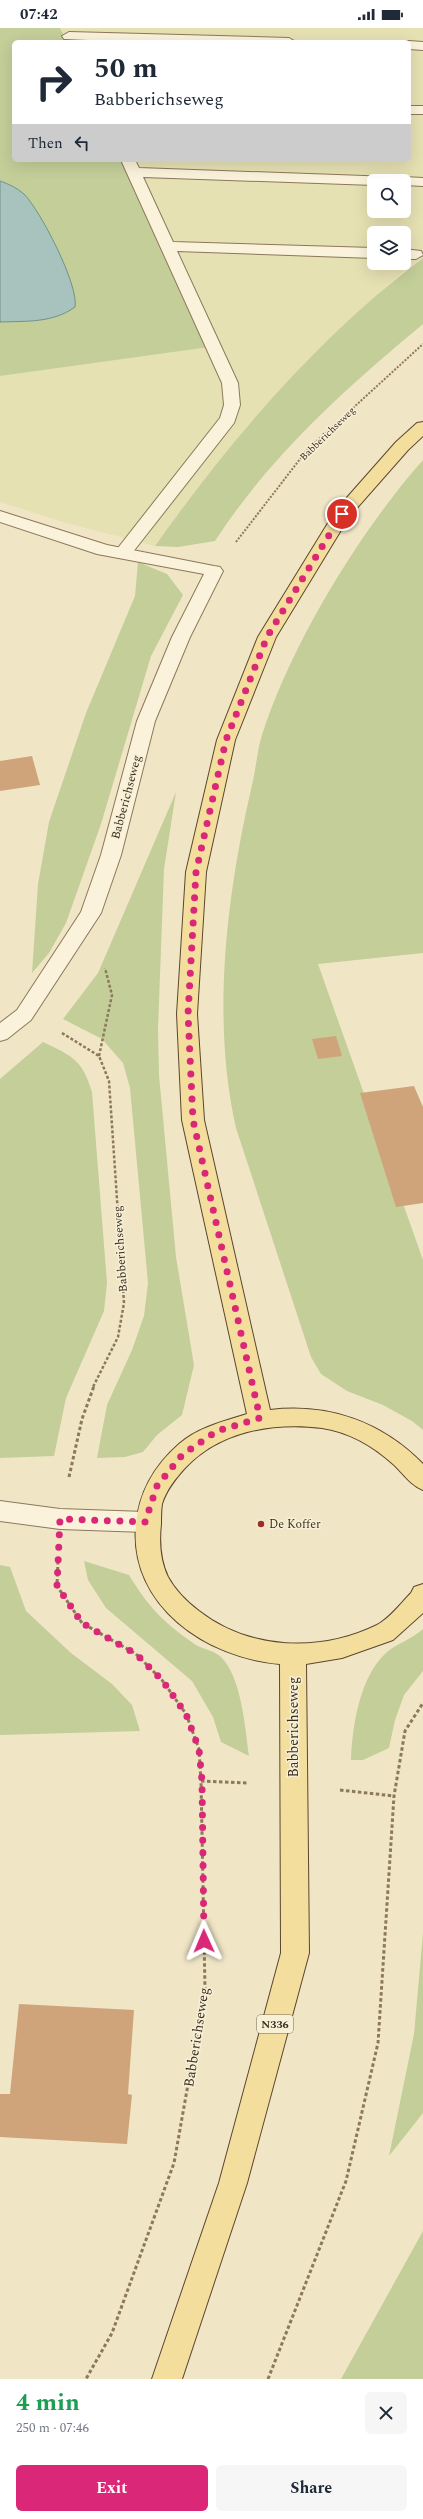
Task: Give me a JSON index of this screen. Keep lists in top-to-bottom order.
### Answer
{
  "streets": {
    "main road": ["Babberichseweg", "N336"]
  },
  "places": ["De Koffer"],
  "page": {
    "status": "07:42",
    "turn": ["50 m", "Babberichseweg"],
    "then": "Then",
    "heading": ["4 min", "250 m · 07:46"],
    "buttons": ["Exit", "Share"]
  }
}
